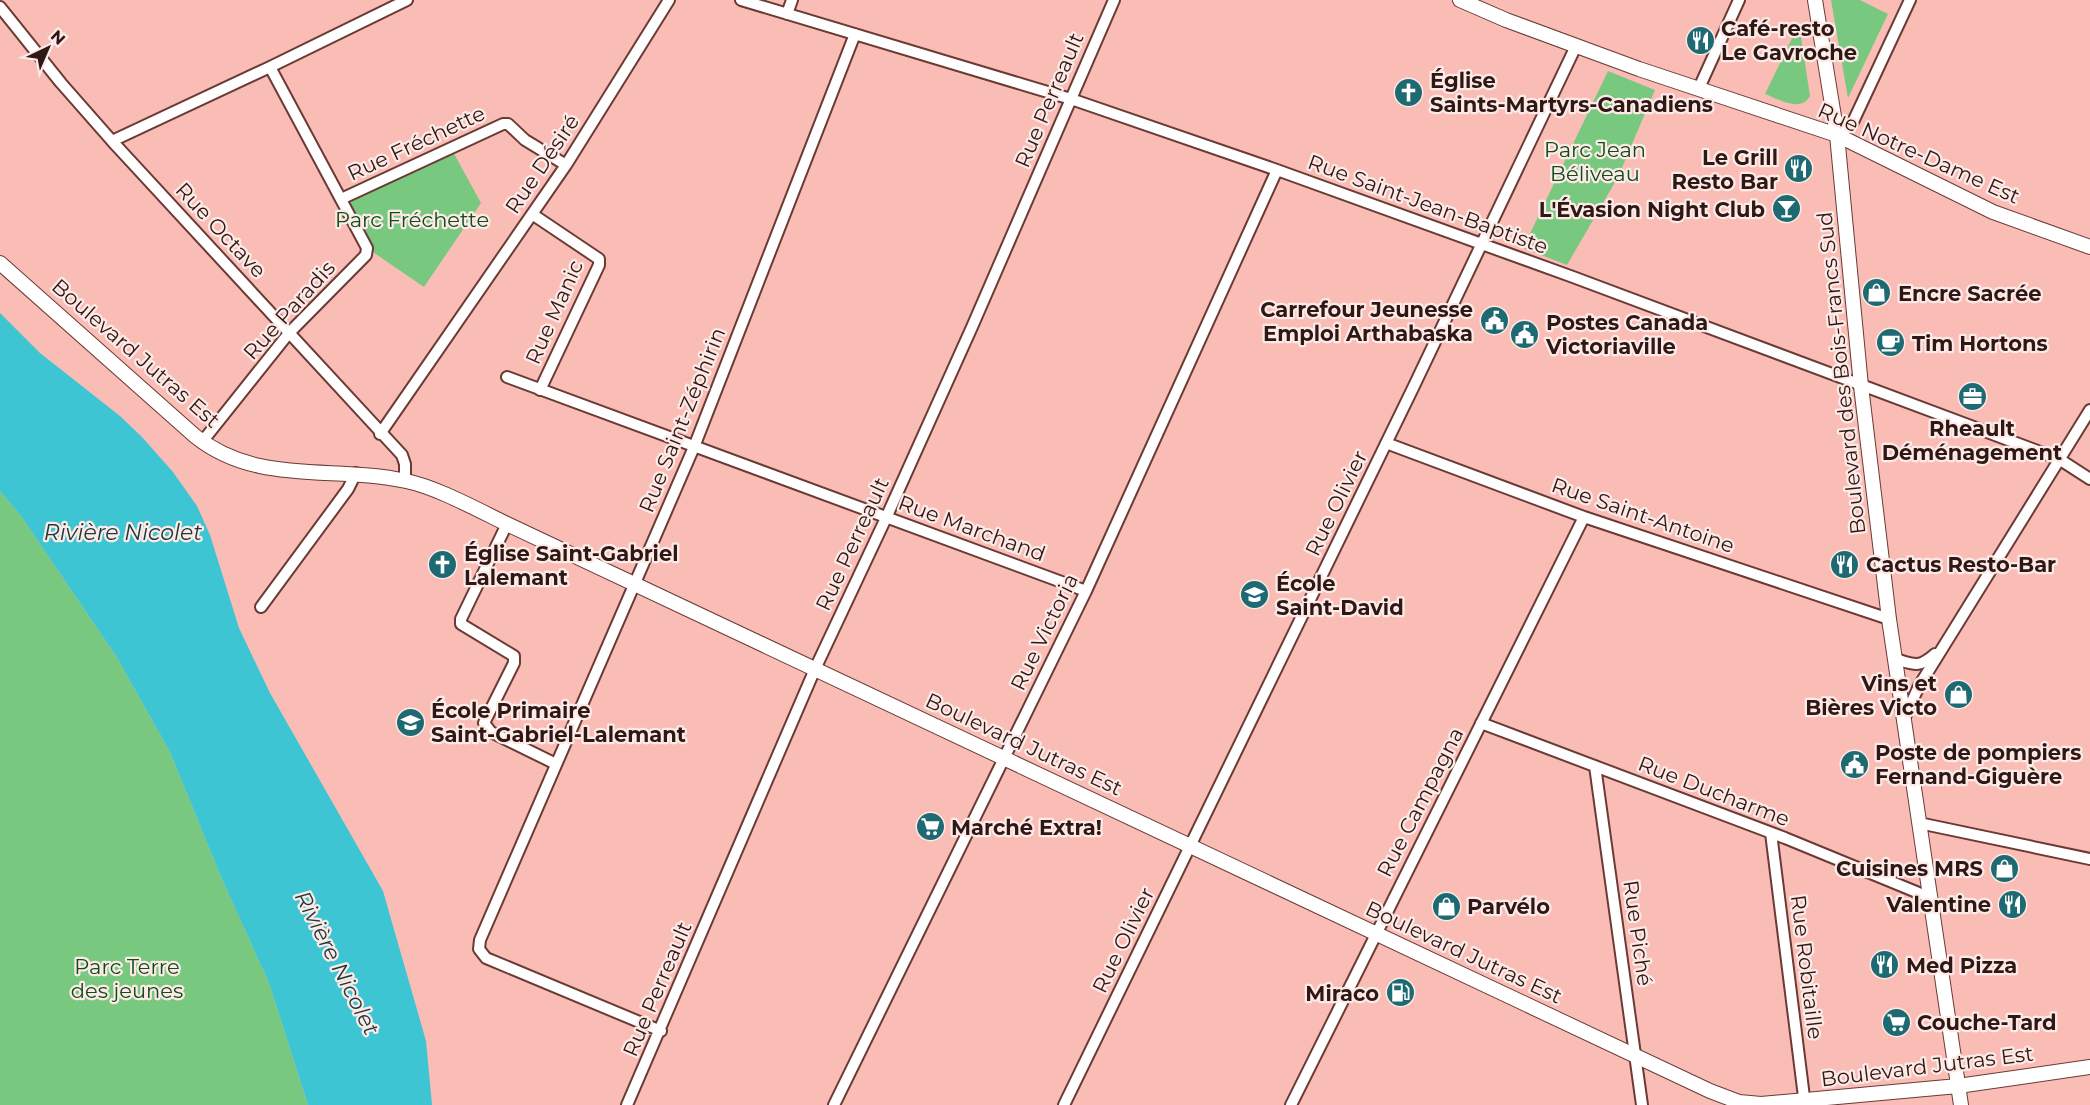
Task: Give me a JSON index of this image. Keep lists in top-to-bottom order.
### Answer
{
  "streets": {
    "main road": ["Rue Notre-Dame Est", "Boulevard Jutras Est", "Boulevard des Bois-Francs Sud"],
    "street": [
      "Rue Perreault",
      "Rue Fréchette",
      "Rue Désiré",
      "Rue Saint-Jean-Baptiste",
      "Rue Octave",
      "Rue Paradis",
      "Rue Manic",
      "Rue Saint-Zéphirin",
      "Rue Olivier",
      "Rue Saint-Antoine",
      "Rue Marchand",
      "Rue Victoria",
      "Rue Ducharme",
      "Rue Campagna",
      "Rue Piché",
      "Rue Robitaille"
    ]
  },
  "crossings": [
    ["Rue Perreault", "Rue Saint-Jean-Baptiste"],
    ["Rue Perreault", "Boulevard Jutras Est"],
    ["Rue Perreault", "Rue Saint-Zéphirin"],
    ["Rue Perreault", "Rue Marchand"],
    ["Rue Fréchette", "Rue Désiré"],
    ["Rue Fréchette", "Rue Paradis"],
    ["Rue Notre-Dame Est", "Boulevard des Bois-Francs Sud"],
    ["Rue Notre-Dame Est", "Rue Olivier"],
    ["Rue Désiré", "Rue Octave"],
    ["Rue Désiré", "Rue Manic"],
    ["Rue Saint-Jean-Baptiste", "Boulevard des Bois-Francs Sud"],
    ["Rue Saint-Jean-Baptiste", "Rue Saint-Zéphirin"],
    ["Rue Saint-Jean-Baptiste", "Rue Olivier"],
    ["Rue Saint-Jean-Baptiste", "Rue Victoria"],
    ["Rue Octave", "Rue Paradis"],
    ["Rue Octave", "Boulevard Jutras Est"],
    ["Rue Paradis", "Boulevard Jutras Est"],
    ["Rue Manic", "Rue Marchand"],
    ["Boulevard Jutras Est", "Boulevard des Bois-Francs Sud"],
    ["Boulevard Jutras Est", "Rue Saint-Zéphirin"],
    ["Boulevard Jutras Est", "Rue Olivier"],
    ["Boulevard Jutras Est", "Rue Victoria"],
    ["Boulevard Jutras Est", "Rue Campagna"],
    ["Boulevard Jutras Est", "Rue Piché"],
    ["Boulevard Jutras Est", "Rue Robitaille"],
    ["Boulevard des Bois-Francs Sud", "Rue Saint-Antoine"],
    ["Boulevard des Bois-Francs Sud", "Rue Ducharme"],
    ["Rue Saint-Zéphirin", "Rue Marchand"],
    ["Rue Olivier", "Rue Saint-Antoine"],
    ["Rue Saint-Antoine", "Rue Campagna"],
    ["Rue Marchand", "Rue Victoria"],
    ["Rue Ducharme", "Rue Campagna"],
    ["Rue Ducharme", "Rue Piché"],
    ["Rue Ducharme", "Rue Robitaille"]
  ],
  "water": ["Rivière Nicolet"],
  "parks": ["Parc Jean Béliveau", "Parc Fréchette", "Parc Terre des jeunes"],
  "places": {
    "restaurant": [
      "Café-resto Le Gavroche",
      "Le Grill Resto Bar",
      "Cactus Resto-Bar",
      "Valentine",
      "Med Pizza"
    ],
    "church": ["Église Saints-Martyrs-Canadiens", "Église Saint-Gabriel Lalemant"],
    "bar": ["L'Évasion Night Club"],
    "shop": [
      "Encre Sacrée",
      "Vins et Bières Victo",
      "Cuisines MRS",
      "Parvélo"
    ],
    "public building": ["Carrefour Jeunesse Emploi Arthabaska", "Postes Canada Victoriaville", "Poste de pompiers Fernand-Giguère"],
    "cafe": ["Tim Hortons"],
    "office": ["Rheault Déménagement"],
    "school or university": ["École Saint-David", "École Primaire Saint-Gabriel-Lalemant"],
    "supermarket": ["Marché Extra!", "Couche-Tard"],
    "fuel station": ["Miraco"]
  },
  "north": "top right"
}
